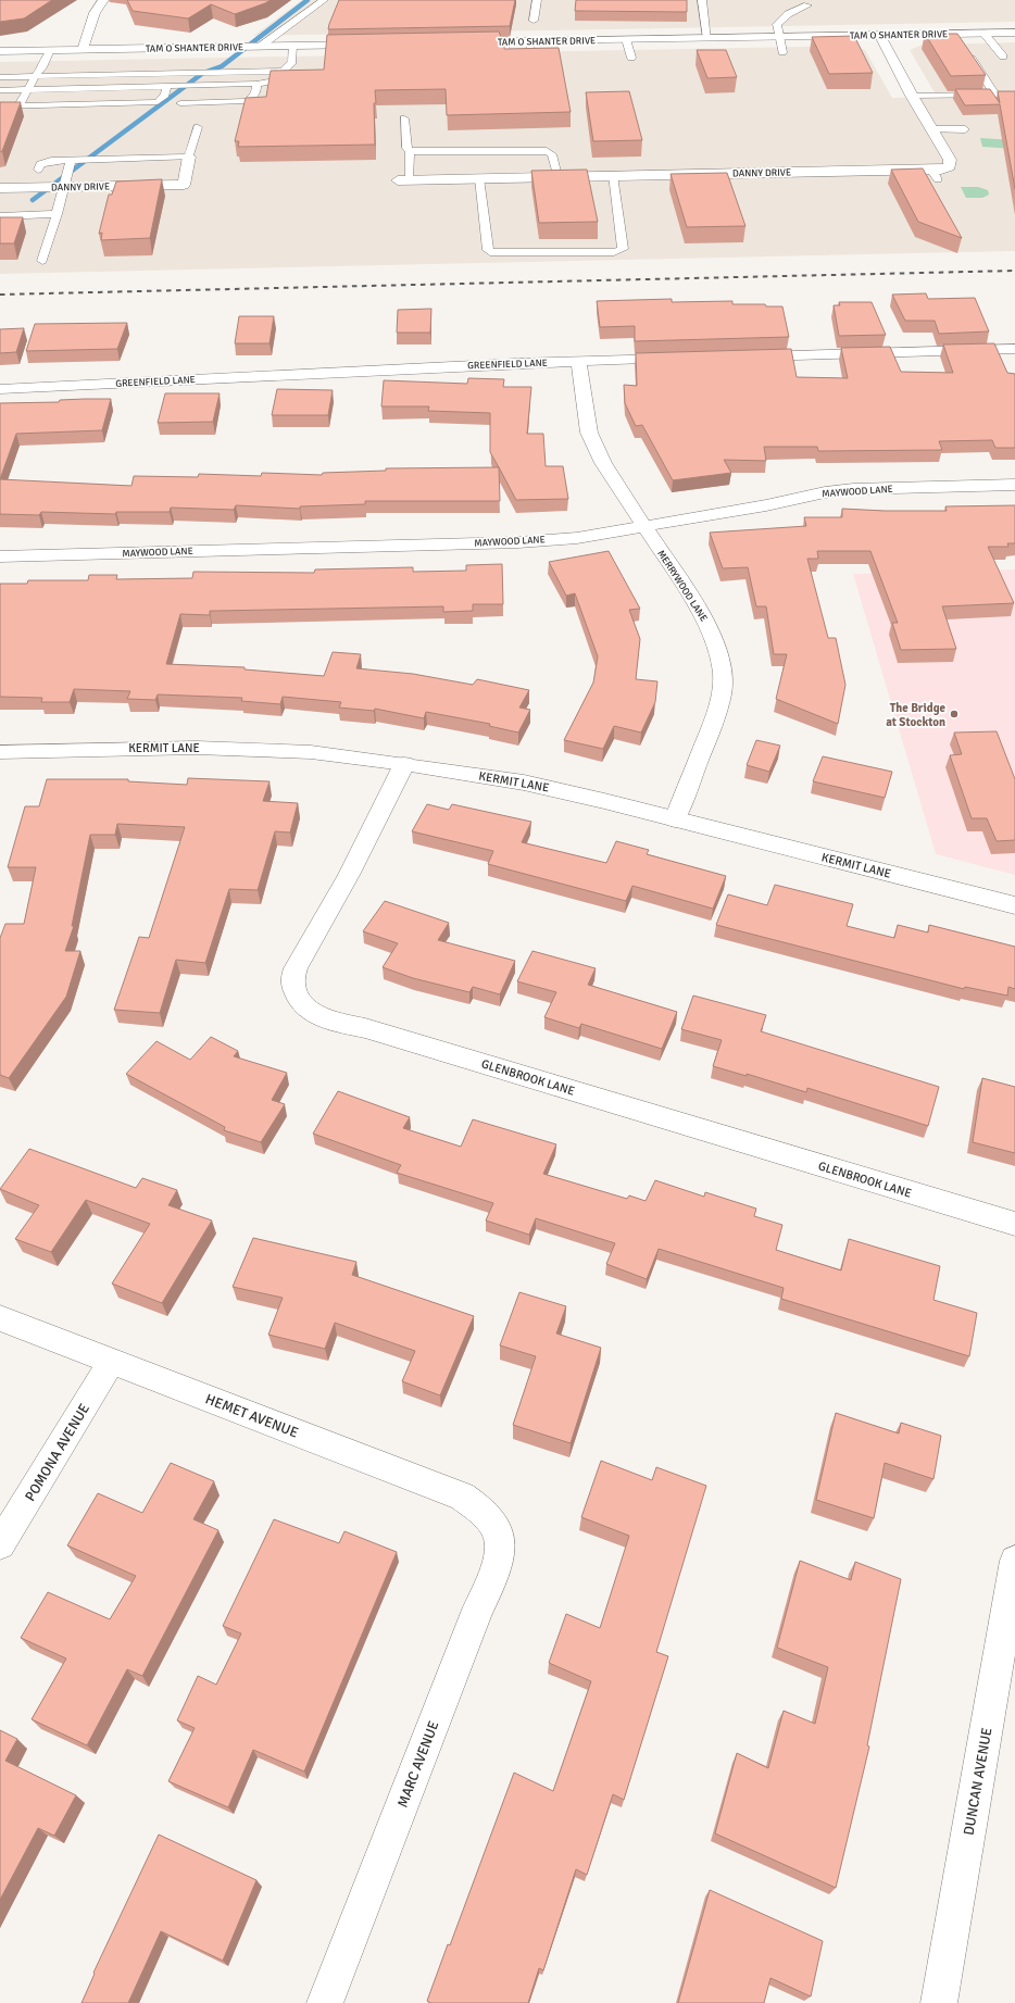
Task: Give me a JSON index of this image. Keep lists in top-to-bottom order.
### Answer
{
  "streets": {
    "street": [
      "TAM O SHANTER DRIVE",
      "DANNY DRIVE",
      "GREENFIELD LANE",
      "MAYWOOD LANE",
      "MERRYWOOD LANE",
      "KERMIT LANE",
      "GLENBROOK LANE",
      "HEMET AVENUE",
      "POMONA AVENUE",
      "MARC AVENUE",
      "DUNCAN AVENUE"
    ]
  },
  "crossings": [
    ["TAM O SHANTER DRIVE", "DANNY DRIVE"],
    ["GREENFIELD LANE", "MERRYWOOD LANE"],
    ["MAYWOOD LANE", "MERRYWOOD LANE"],
    ["MERRYWOOD LANE", "KERMIT LANE"],
    ["KERMIT LANE", "GLENBROOK LANE"],
    ["HEMET AVENUE", "POMONA AVENUE"],
    ["HEMET AVENUE", "MARC AVENUE"]
  ],
  "places": ["The Bridge at Stockton"]
}
